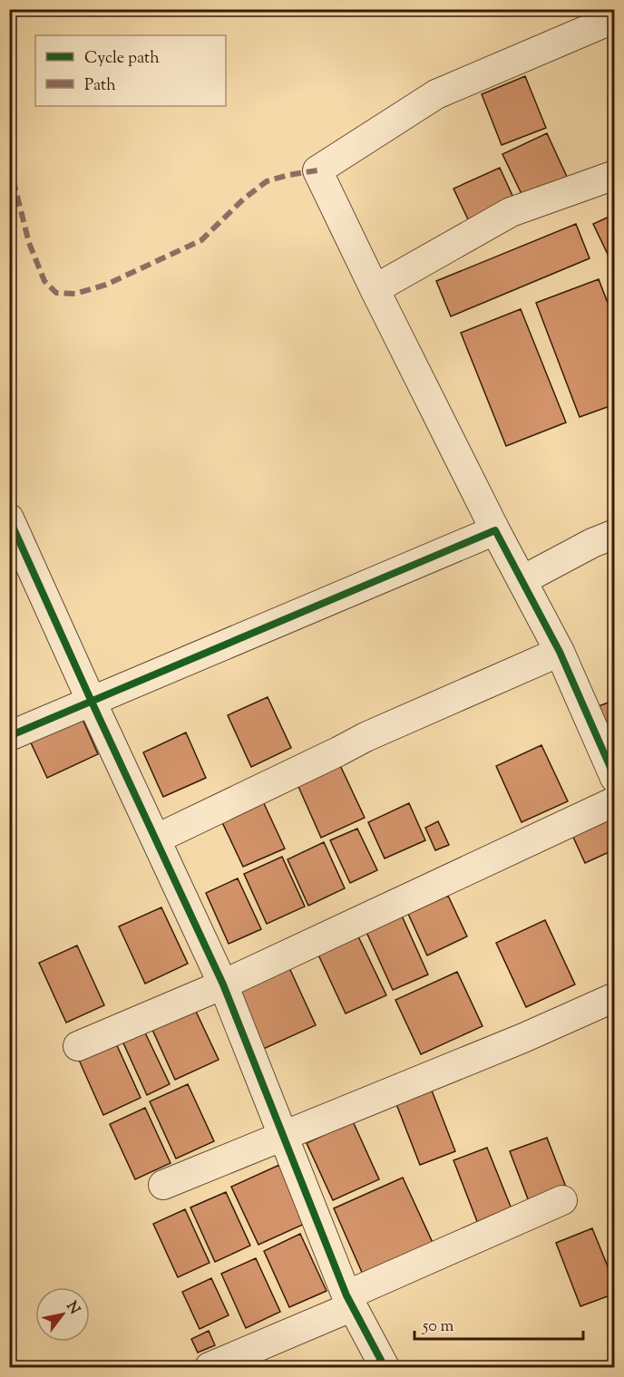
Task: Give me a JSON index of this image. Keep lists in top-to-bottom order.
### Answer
{
  "legend": ["Cycle path", "Path"],
  "scale_bar": "50 m",
  "north": "top right"
}
